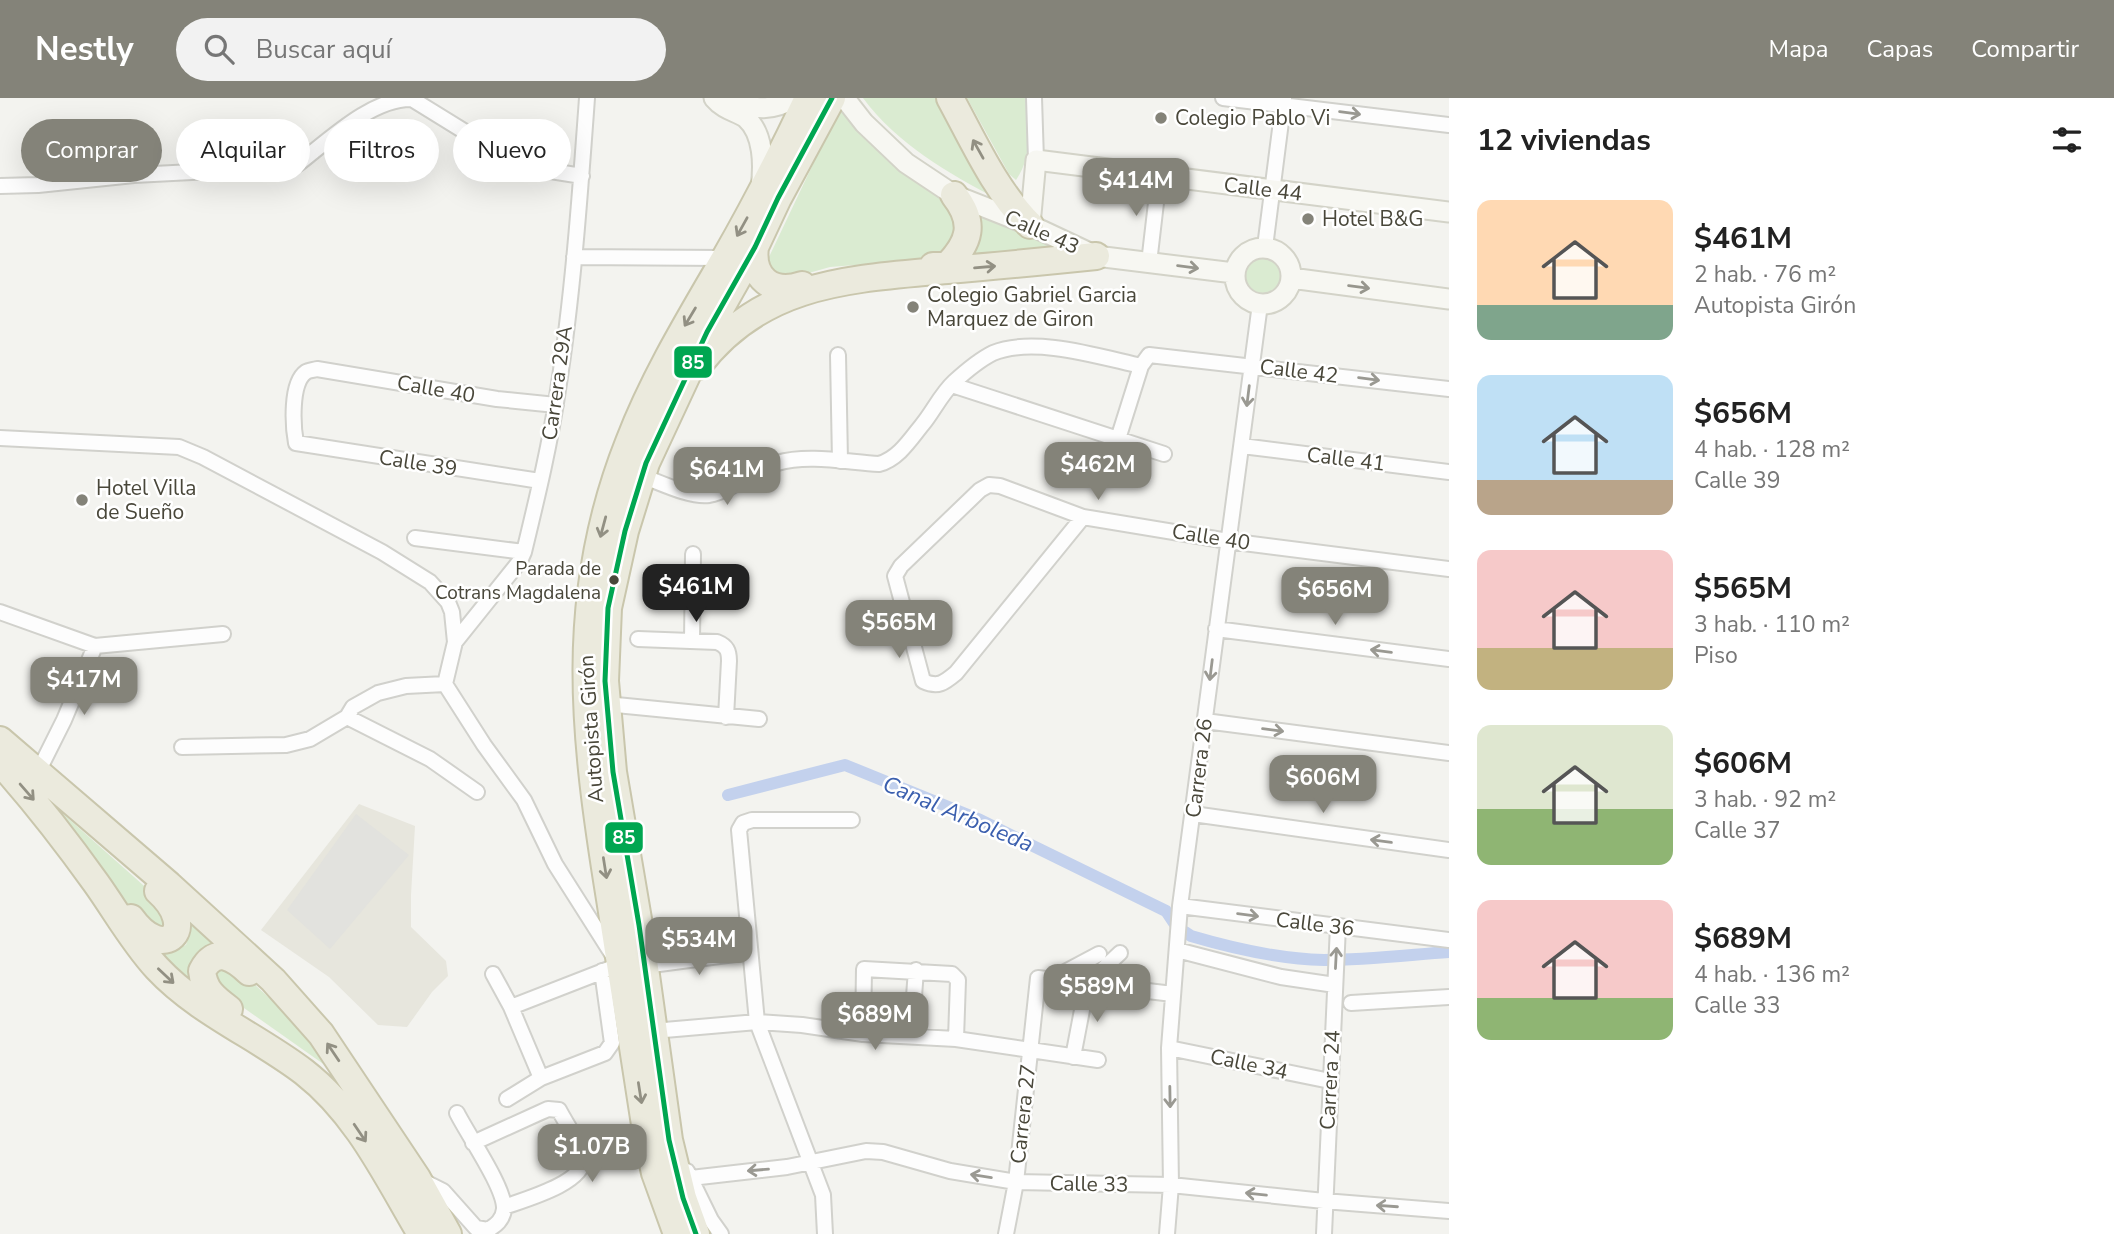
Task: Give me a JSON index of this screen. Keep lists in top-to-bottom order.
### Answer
{
  "streets": {
    "highway": ["Autopista Girón"],
    "street": [
      "Calle 44",
      "Calle 43",
      "Calle 42",
      "Carrera 29A",
      "Calle 40",
      "Calle 41",
      "Calle 39",
      "Carrera 26",
      "Calle 36",
      "Calle 34",
      "Carrera 24",
      "Carrera 27",
      "Calle 33"
    ]
  },
  "crossings": [
    ["Calle 43", "Autopista Girón"],
    ["Calle 43", "Carrera 26"],
    ["Calle 42", "Carrera 26"],
    ["Carrera 29A", "Calle 40"],
    ["Carrera 29A", "Calle 39"],
    ["Calle 40", "Calle 39"],
    ["Calle 40", "Carrera 26"],
    ["Calle 41", "Carrera 26"],
    ["Carrera 26", "Calle 36"],
    ["Carrera 26", "Calle 34"],
    ["Carrera 26", "Calle 33"],
    ["Calle 36", "Carrera 24"],
    ["Calle 34", "Carrera 24"],
    ["Carrera 24", "Calle 33"],
    ["Carrera 27", "Calle 33"]
  ],
  "one_way": ["Calle 33"],
  "water": ["Canal Arboleda"],
  "places": [
    "Colegio Pablo Vi",
    "Hotel B&G",
    "Colegio Gabriel Garcia Marquez de Giron",
    "Hotel Villa de Sueño",
    "Parada de Cotrans Magdalena"
  ],
  "lines": ["transit line 85"],
  "page": {
    "header": "Nestly",
    "search": "Buscar aquí",
    "nav": ["Mapa", "Capas", "Compartir"],
    "heading": "12 viviendas",
    "chip": [
      "Comprar",
      "Alquilar",
      "Filtros",
      "Nuevo"
    ],
    "price": [
      "$414M",
      "$462M",
      "$641M",
      "$461M",
      "$656M",
      "$565M",
      "$417M",
      "$606M",
      "$534M",
      "$589M",
      "$689M",
      "$1.07B"
    ],
    "list": [
      {
        "name": "$461M",
        "note": "2 hab. · 76 m² · Autopista Girón"
      },
      {
        "name": "$656M",
        "note": "4 hab. · 128 m² · Calle 39"
      },
      {
        "name": "$565M",
        "note": "3 hab. · 110 m² · Piso"
      },
      {
        "name": "$606M",
        "note": "3 hab. · 92 m² · Calle 37"
      },
      {
        "name": "$689M",
        "note": "4 hab. · 136 m² · Calle 33"
      }
    ]
  }
}
